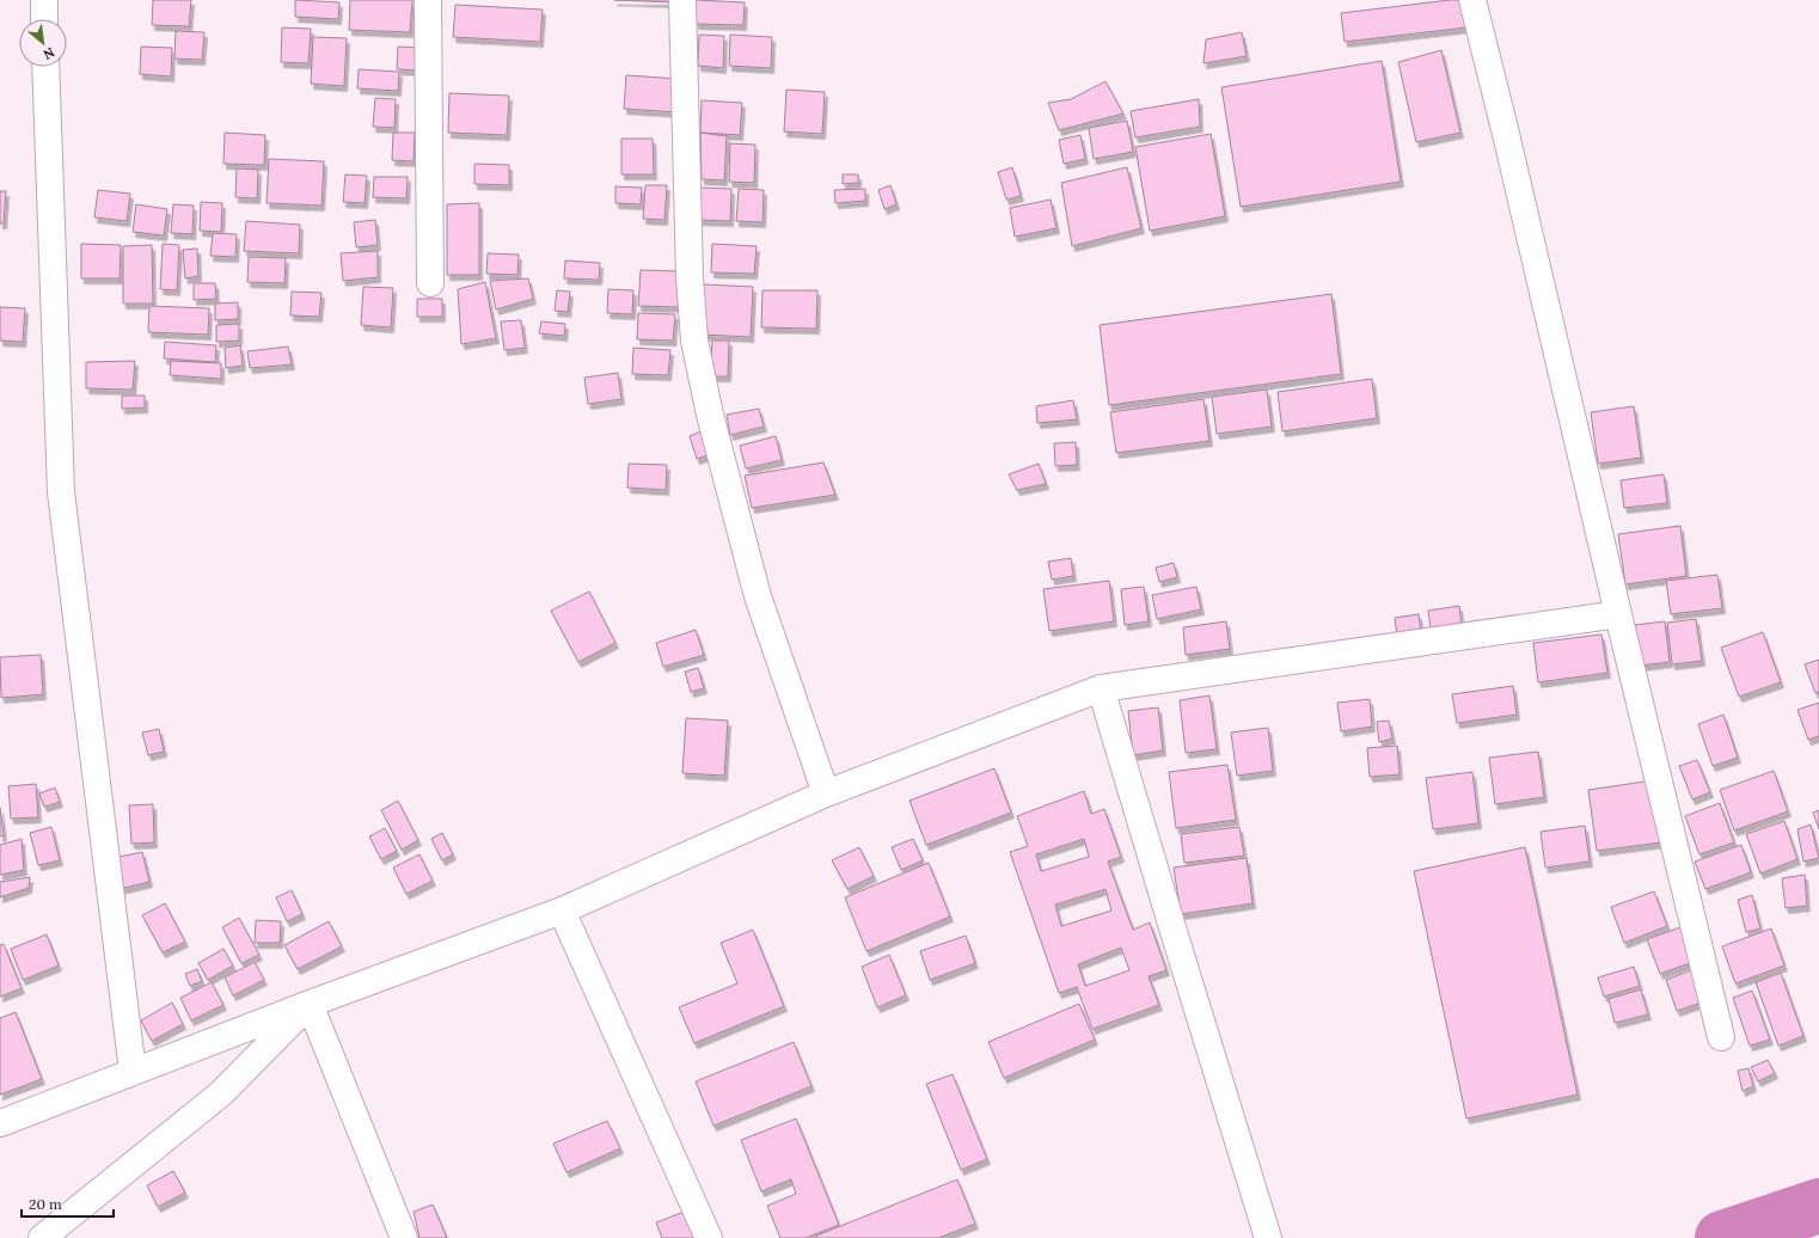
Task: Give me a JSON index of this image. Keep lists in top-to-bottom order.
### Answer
{
  "scale_bar": "20 m",
  "north": "bottom right"
}
